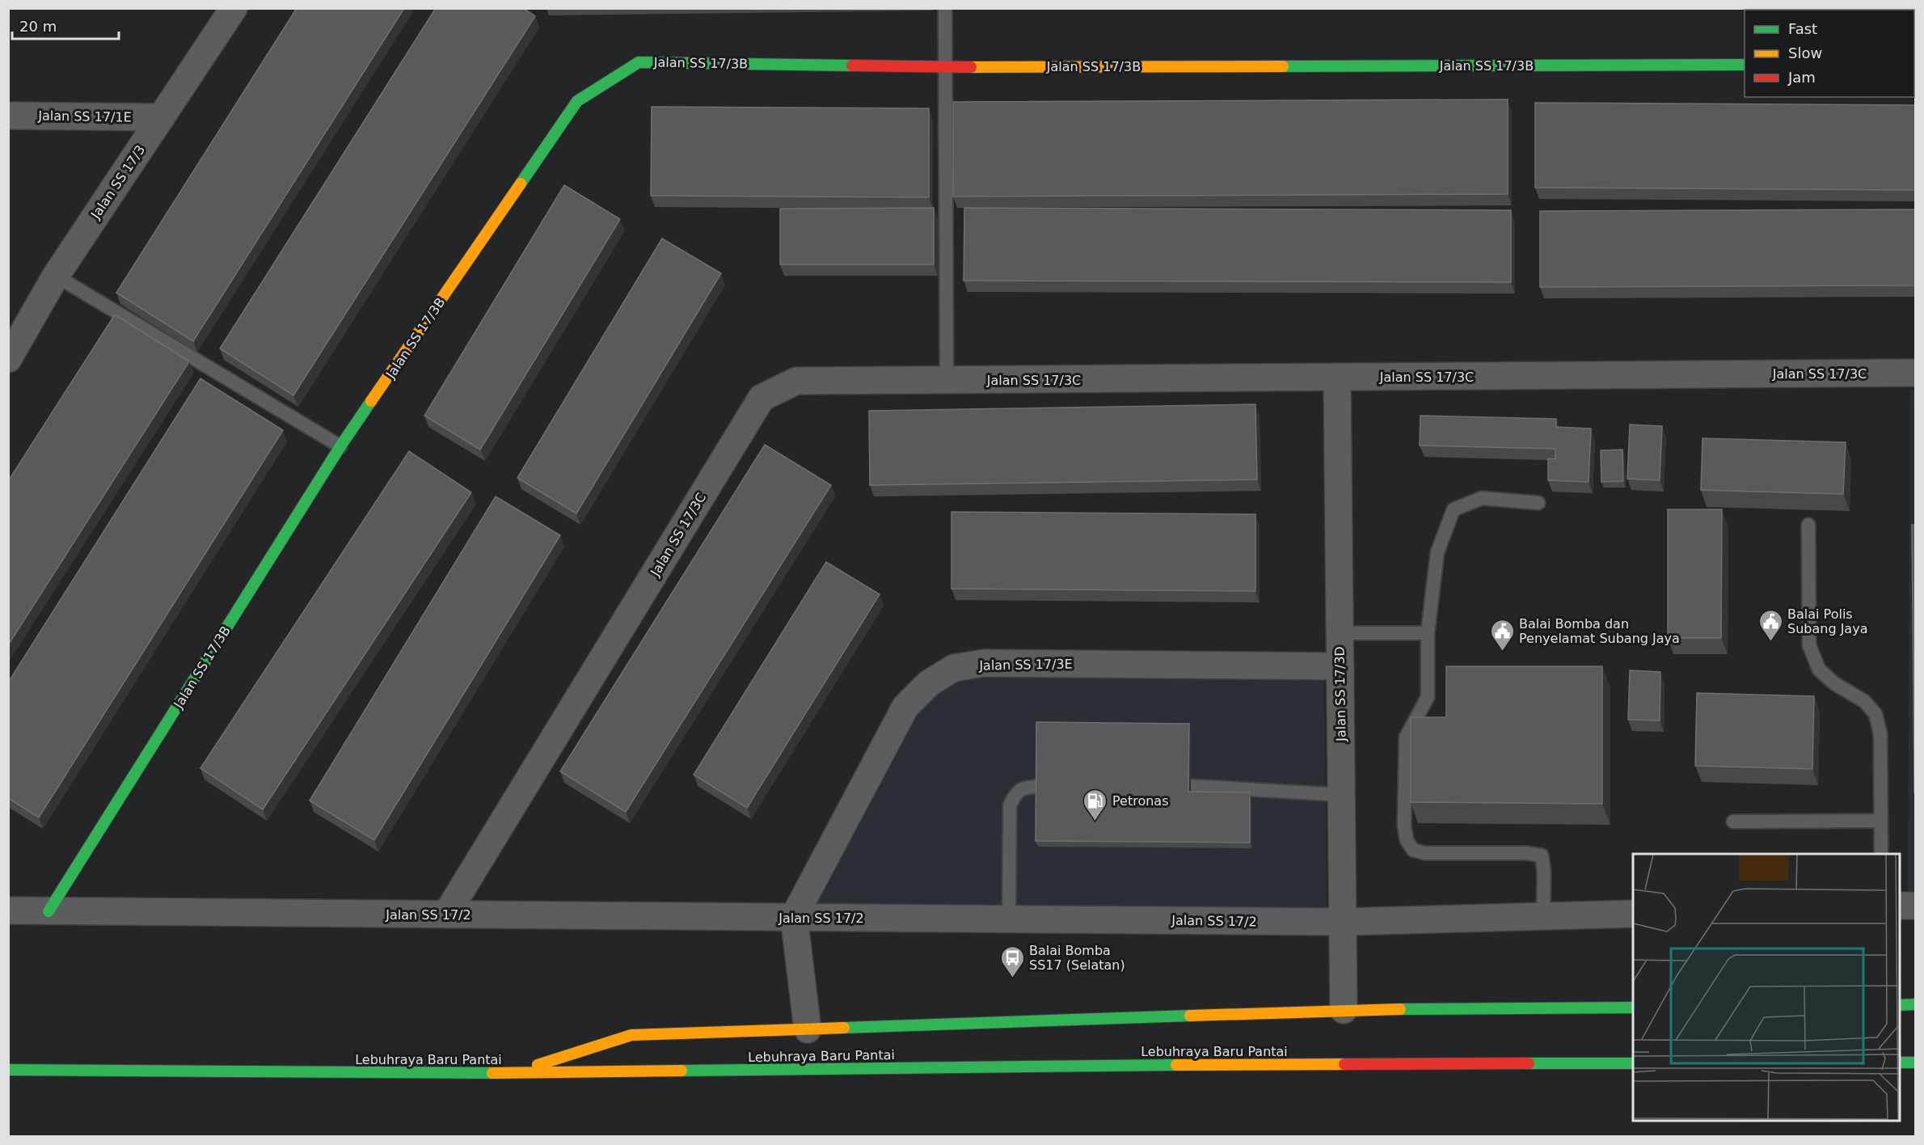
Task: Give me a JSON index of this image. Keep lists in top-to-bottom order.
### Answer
{
  "streets": {
    "main road": ["Jalan SS 17/3B", "Lebuhraya Baru Pantai"],
    "street": [
      "Jalan SS 17/1E",
      "Jalan SS 17/3",
      "Jalan SS 17/3C",
      "Jalan SS 17/3E",
      "Jalan SS 17/3D",
      "Jalan SS 17/2"
    ]
  },
  "crossings": [
    ["Jalan SS 17/3B", "Jalan SS 17/2"],
    ["Jalan SS 17/1E", "Jalan SS 17/3"],
    ["Jalan SS 17/3C", "Jalan SS 17/3D"],
    ["Jalan SS 17/3C", "Jalan SS 17/2"],
    ["Jalan SS 17/3E", "Jalan SS 17/3D"],
    ["Jalan SS 17/3E", "Jalan SS 17/2"],
    ["Jalan SS 17/3D", "Jalan SS 17/2"]
  ],
  "places": {
    "public building": ["Balai Polis Subang Jaya", "Balai Bomba dan Penyelamat Subang Jaya"],
    "fuel station": ["Petronas"],
    "bus stop": ["Balai Bomba SS17 (Selatan)"]
  },
  "legend": ["Fast", "Slow", "Jam"],
  "scale_bar": "20 m"
}
